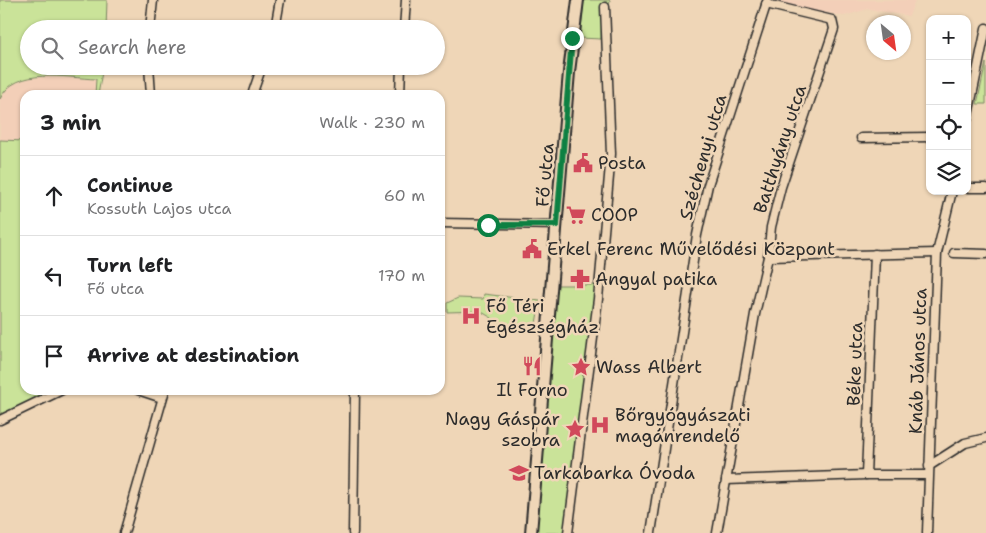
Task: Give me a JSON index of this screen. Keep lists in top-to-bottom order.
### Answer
{
  "streets": {
    "main road": ["Fő utca"],
    "street": [
      "Batthyány utca",
      "Széchenyi utca",
      "Knáb János utca",
      "Béke utca"
    ]
  },
  "crossings": [
    ["Batthyány utca", "Széchenyi utca"]
  ],
  "places": {
    "public building": ["Posta", "Erkel Ferenc Művelődési Központ"],
    "supermarket": ["COOP"],
    "pharmacy": ["Angyal patika"],
    "hospital": ["Fő Téri Egészségház", "Bőrgyógyászati magánrendelő"],
    "restaurant": ["Il Forno"],
    "place": ["Wass Albert", "Nagy Gáspár szobra"],
    "school or university": ["Tarkabarka Óvoda"]
  },
  "north": "bottom right",
  "page": {
    "map_buttons": ["+", "−"],
    "search": "Search here",
    "heading": ["3 min", "Walk · 230 m"],
    "list": [
      ["Continue", "Kossuth Lajos utca", "60 m"],
      ["Turn left", "Fő utca", "170 m"],
      "Arrive at destination"
    ]
  }
}
